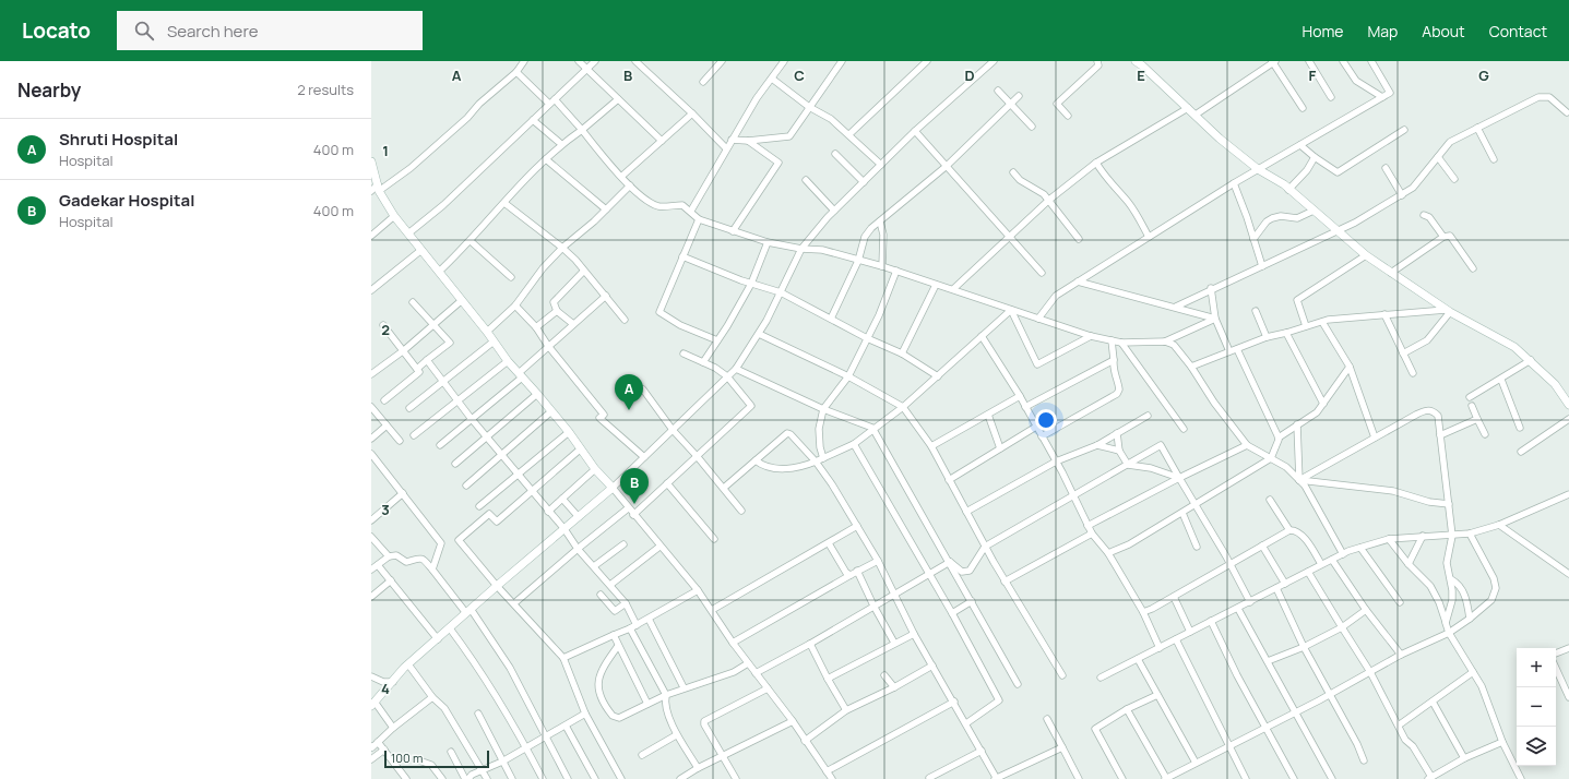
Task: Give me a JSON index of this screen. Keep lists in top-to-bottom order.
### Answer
{
  "scale_bar": "100 m",
  "page": {
    "header": "Locato",
    "search": "Search here",
    "nav": [
      "Home",
      "Map",
      "About",
      "Contact"
    ],
    "heading": ["Nearby", "2 results"],
    "list": [
      {
        "mark": "A",
        "name": "Shruti Hospital",
        "note": "Hospital",
        "value": "400 m"
      },
      {
        "mark": "B",
        "name": "Gadekar Hospital",
        "note": "Hospital",
        "value": "400 m"
      }
    ],
    "pins": ["A", "B"],
    "map_buttons": ["+", "−"],
    "scale": "100 m"
  },
  "grid": {
    "columns": [
      "A",
      "B",
      "C",
      "D",
      "E",
      "F",
      "G"
    ],
    "rows": [
      "1",
      "2",
      "3",
      "4"
    ]
  }
}
